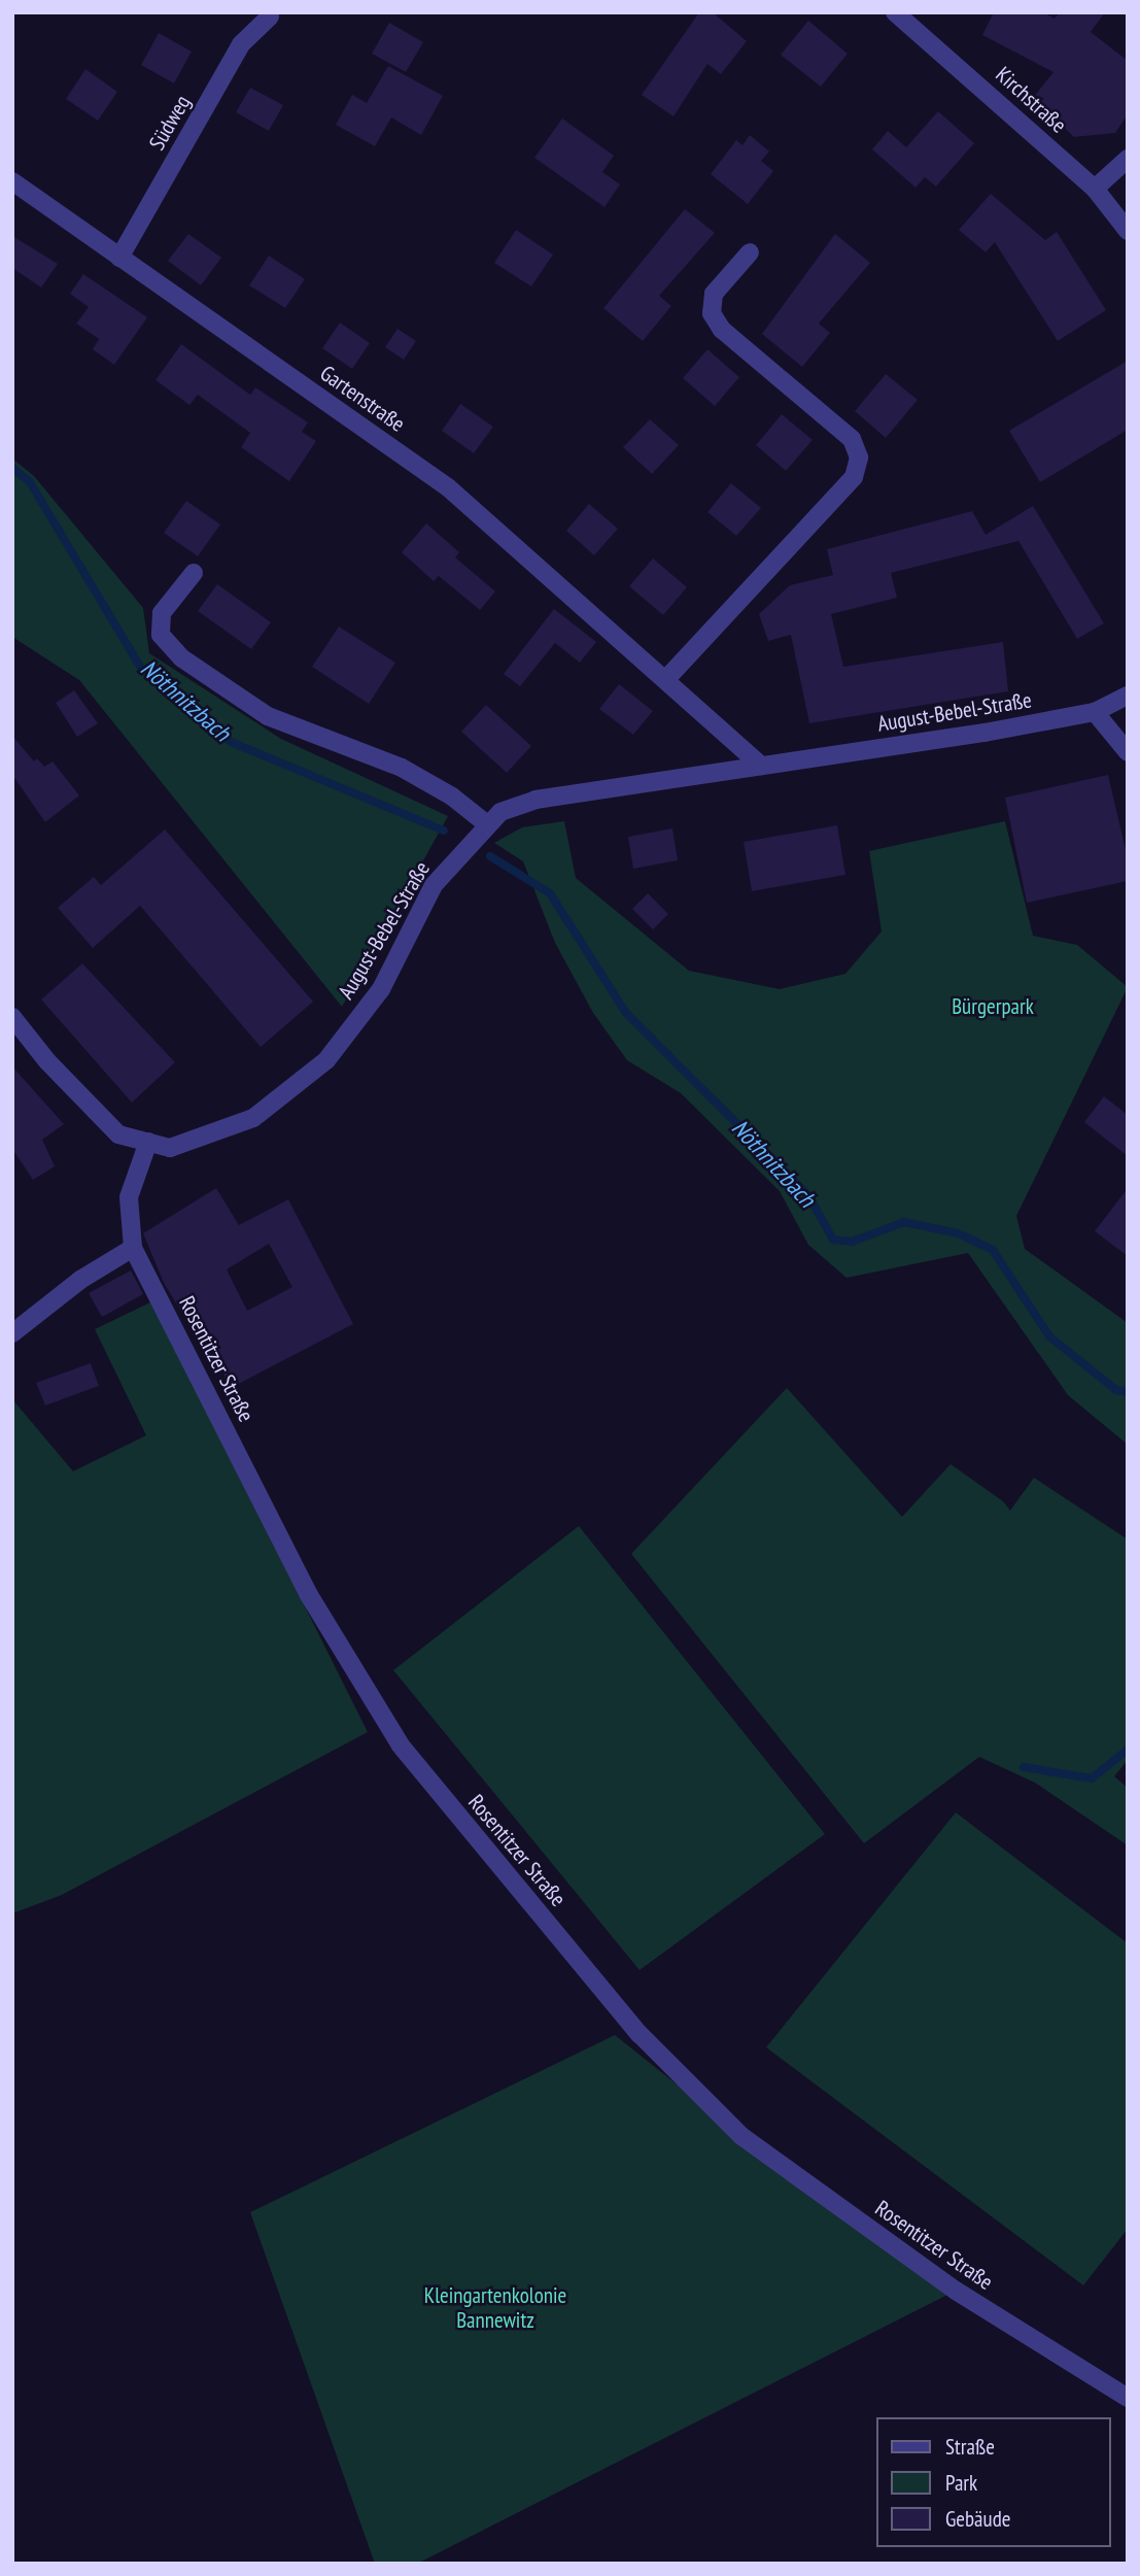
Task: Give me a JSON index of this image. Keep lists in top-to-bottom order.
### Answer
{
  "streets": {
    "street": [
      "Kirchstraße",
      "Südweg",
      "Gartenstraße",
      "August-Bebel-Straße",
      "Rosentitzer Straße"
    ]
  },
  "crossings": [
    ["Südweg", "Gartenstraße"],
    ["Gartenstraße", "August-Bebel-Straße"],
    ["August-Bebel-Straße", "Rosentitzer Straße"]
  ],
  "water": ["Nöthnitzbach"],
  "parks": ["Bürgerpark", "Kleingartenkolonie Bannewitz"],
  "legend": ["Straße", "Park", "Gebäude"]
}
